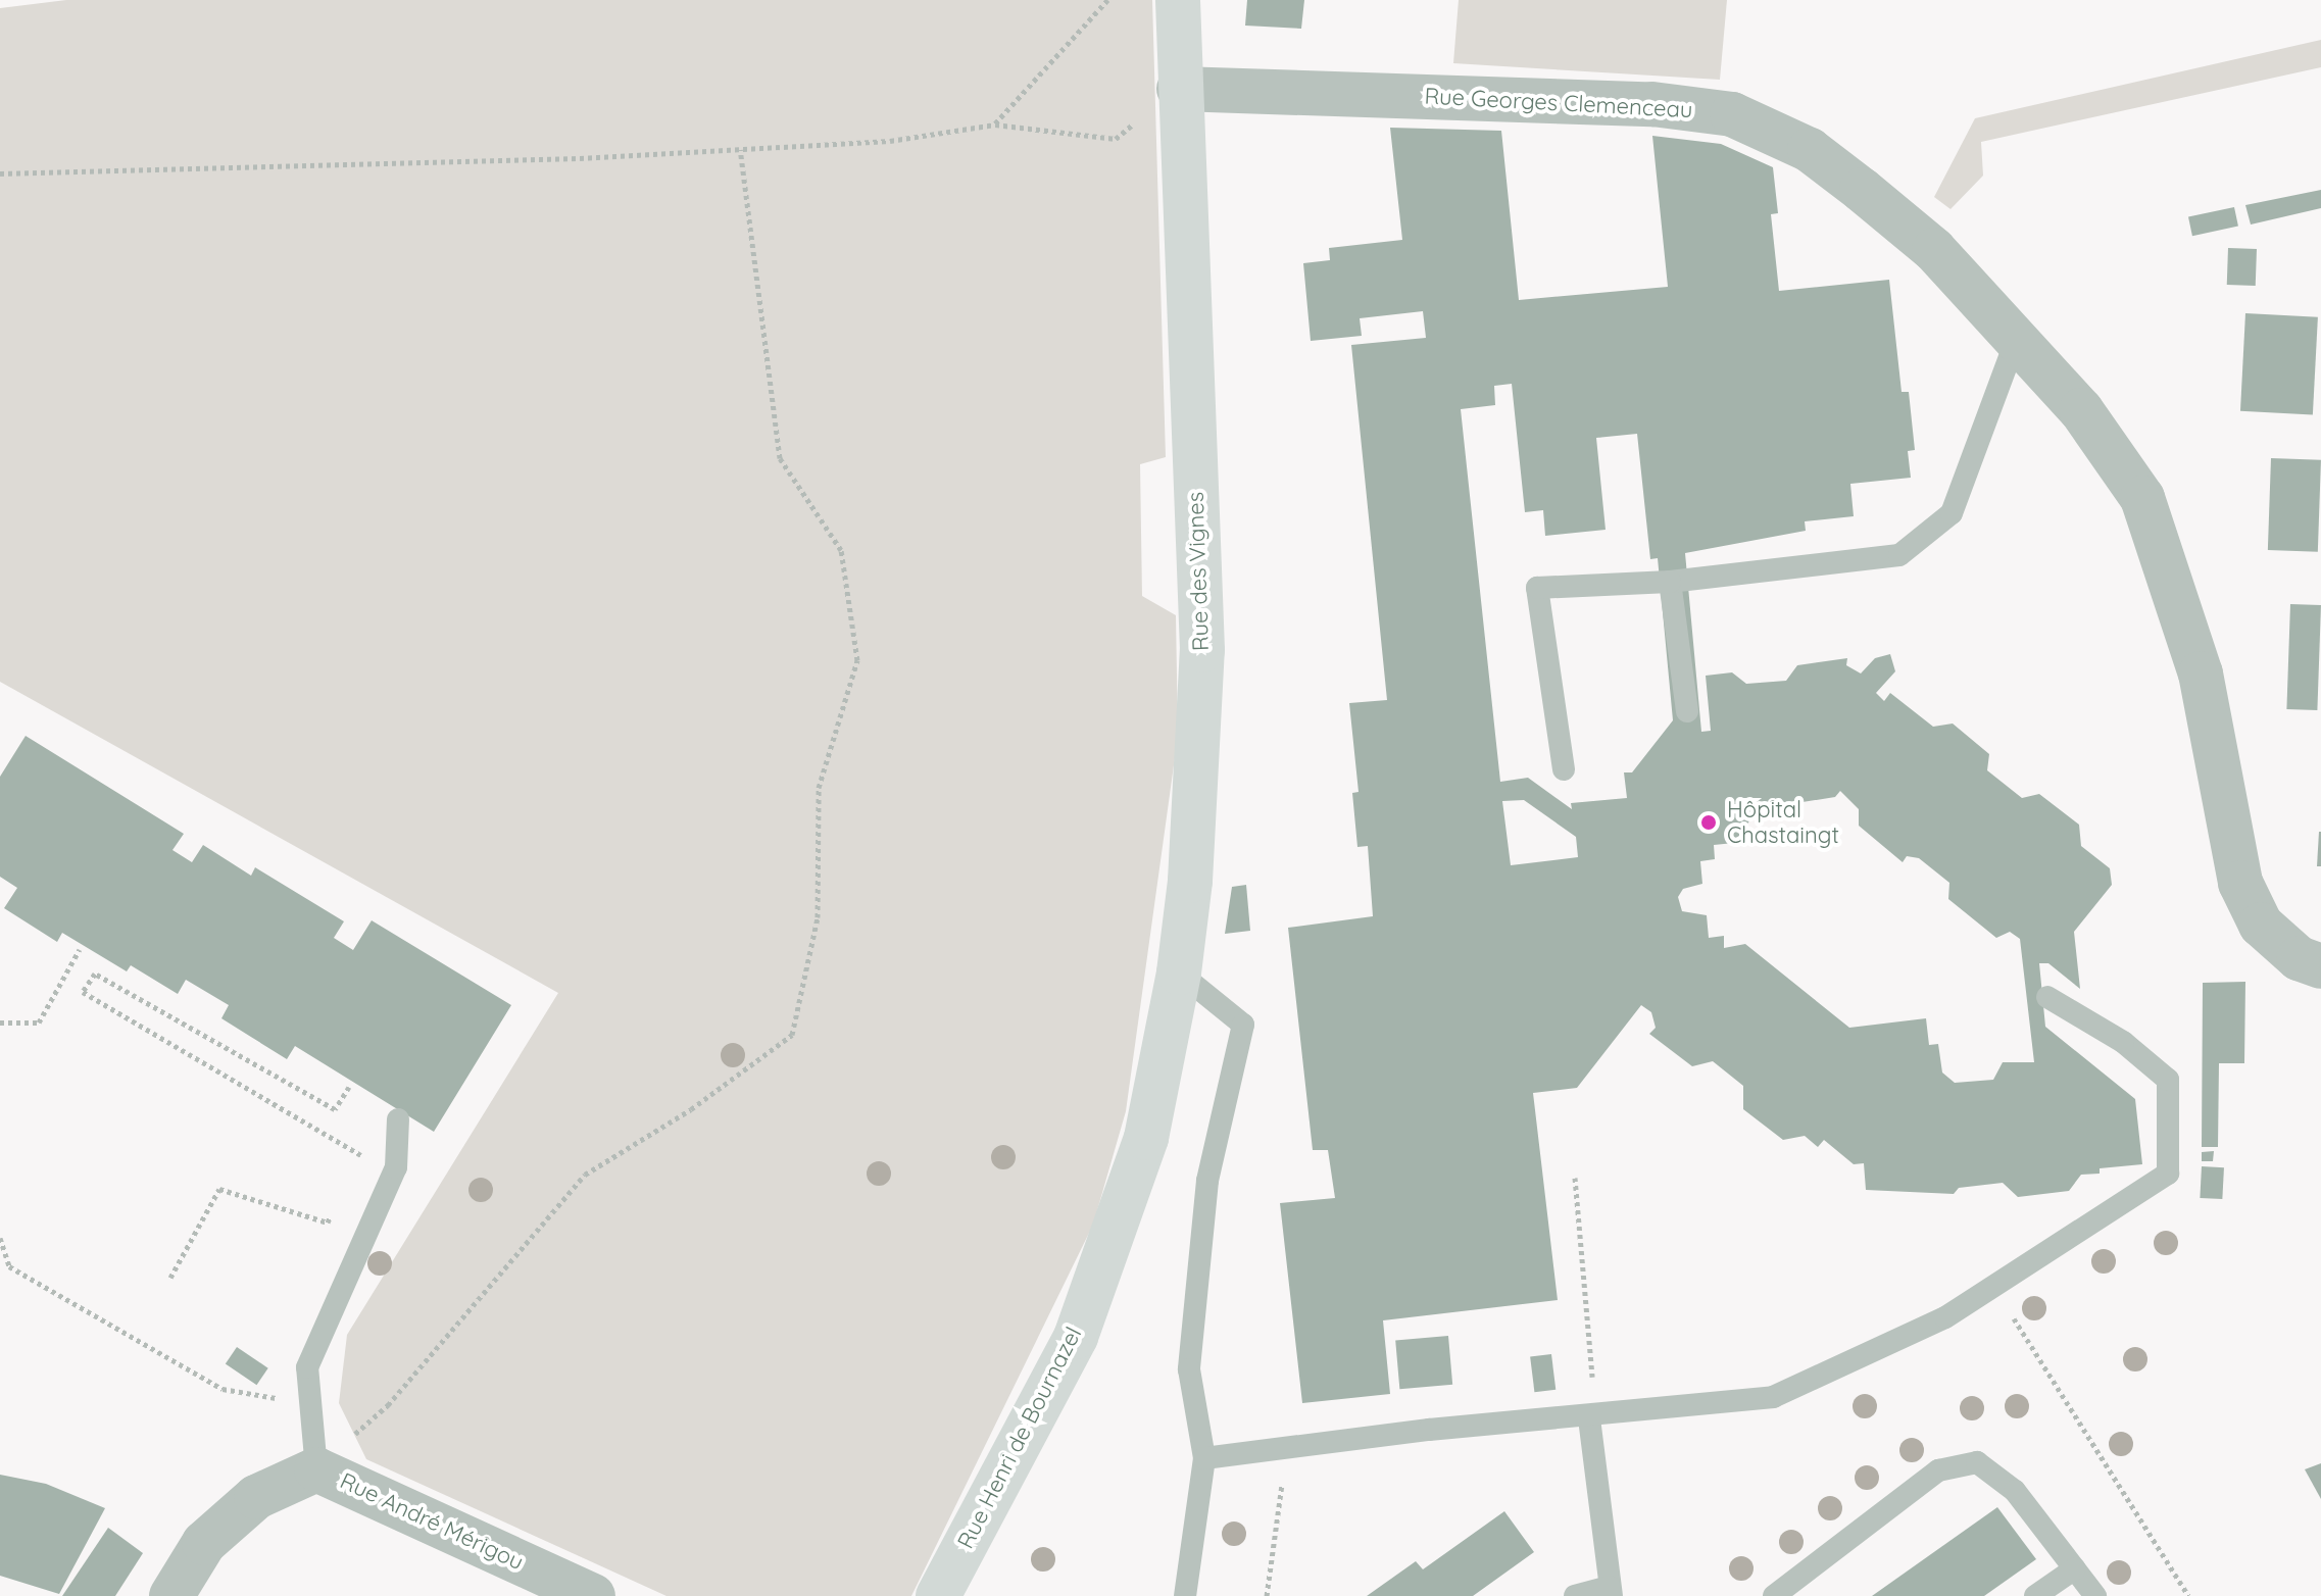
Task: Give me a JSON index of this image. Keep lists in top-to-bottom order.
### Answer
{
  "streets": {
    "street": [
      "Rue Georges Clemenceau",
      "Rue des Vignes",
      "Rue Henri de Bournazel",
      "Rue André Mérigou"
    ]
  },
  "crossings": [
    ["Rue Georges Clemenceau", "Rue des Vignes"],
    ["Rue des Vignes", "Rue Henri de Bournazel"]
  ],
  "places": ["Hôpital Chastaingt"]
}
